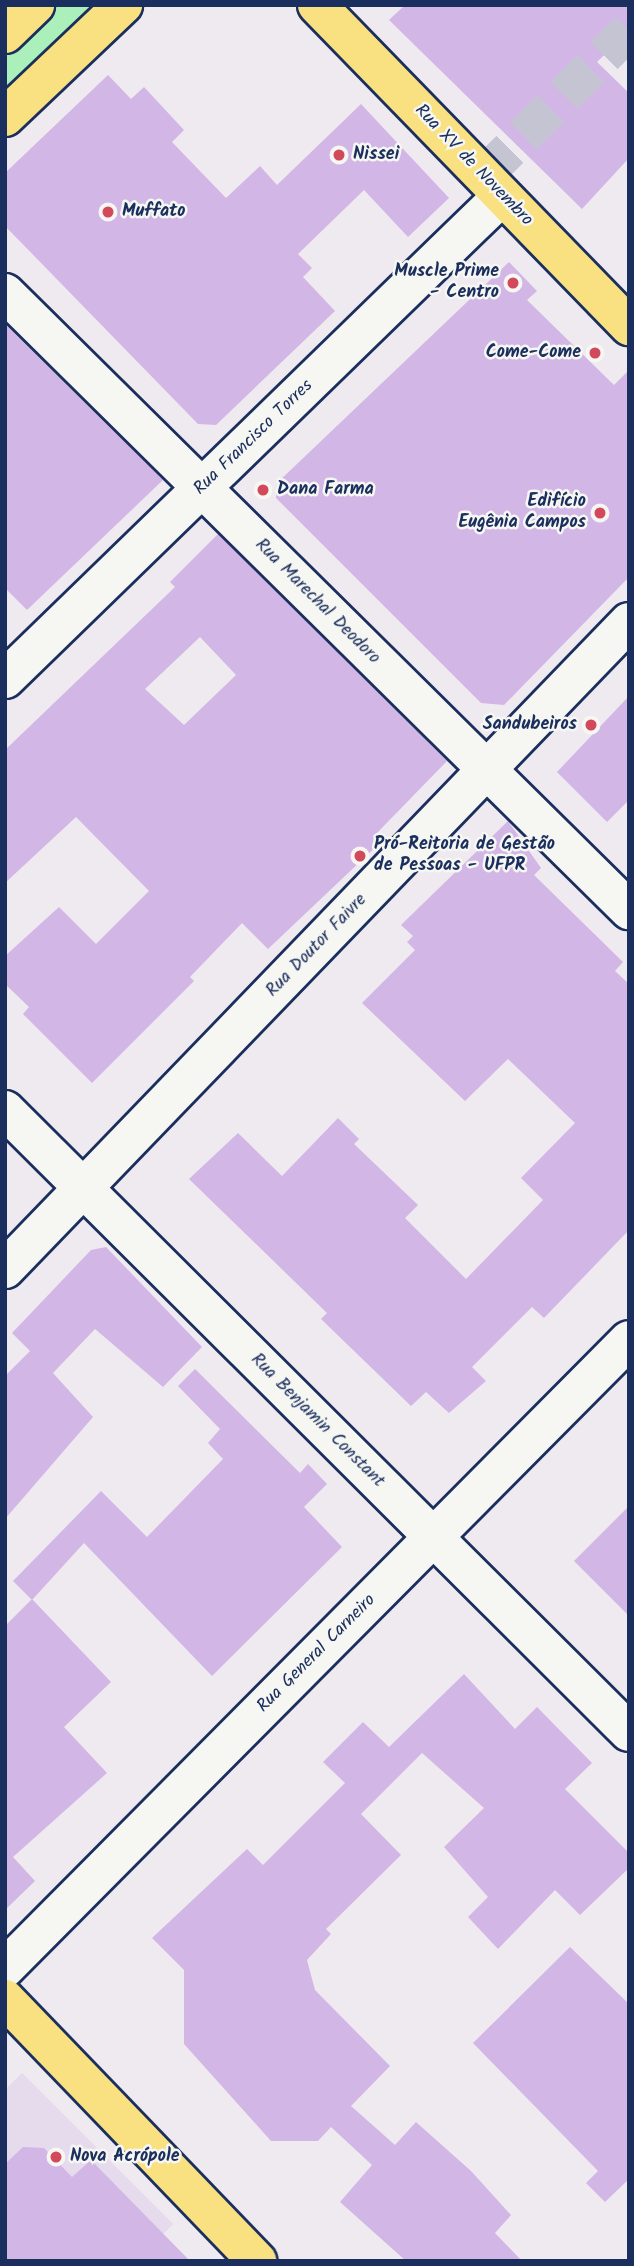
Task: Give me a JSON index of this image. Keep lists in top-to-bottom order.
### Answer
{
  "streets": {
    "main road": ["Rua XV de Novembro"],
    "street": [
      "Rua Francisco Torres",
      "Rua Marechal Deodoro",
      "Rua Doutor Faivre",
      "Rua Benjamin Constant",
      "Rua General Carneiro"
    ]
  },
  "crossings": [
    ["Rua XV de Novembro", "Rua Francisco Torres"],
    ["Rua Francisco Torres", "Rua Marechal Deodoro"],
    ["Rua Marechal Deodoro", "Rua Doutor Faivre"],
    ["Rua Doutor Faivre", "Rua Benjamin Constant"],
    ["Rua Benjamin Constant", "Rua General Carneiro"]
  ],
  "places": [
    "Nissei",
    "Muffato",
    "Muscle Prime - Centro",
    "Come-Come",
    "Dana Farma",
    "Edifício Eugênia Campos",
    "Sandubeiros",
    "Pró-Reitoria de Gestão de Pessoas - UFPR",
    "Nova Acrópole"
  ]
}
